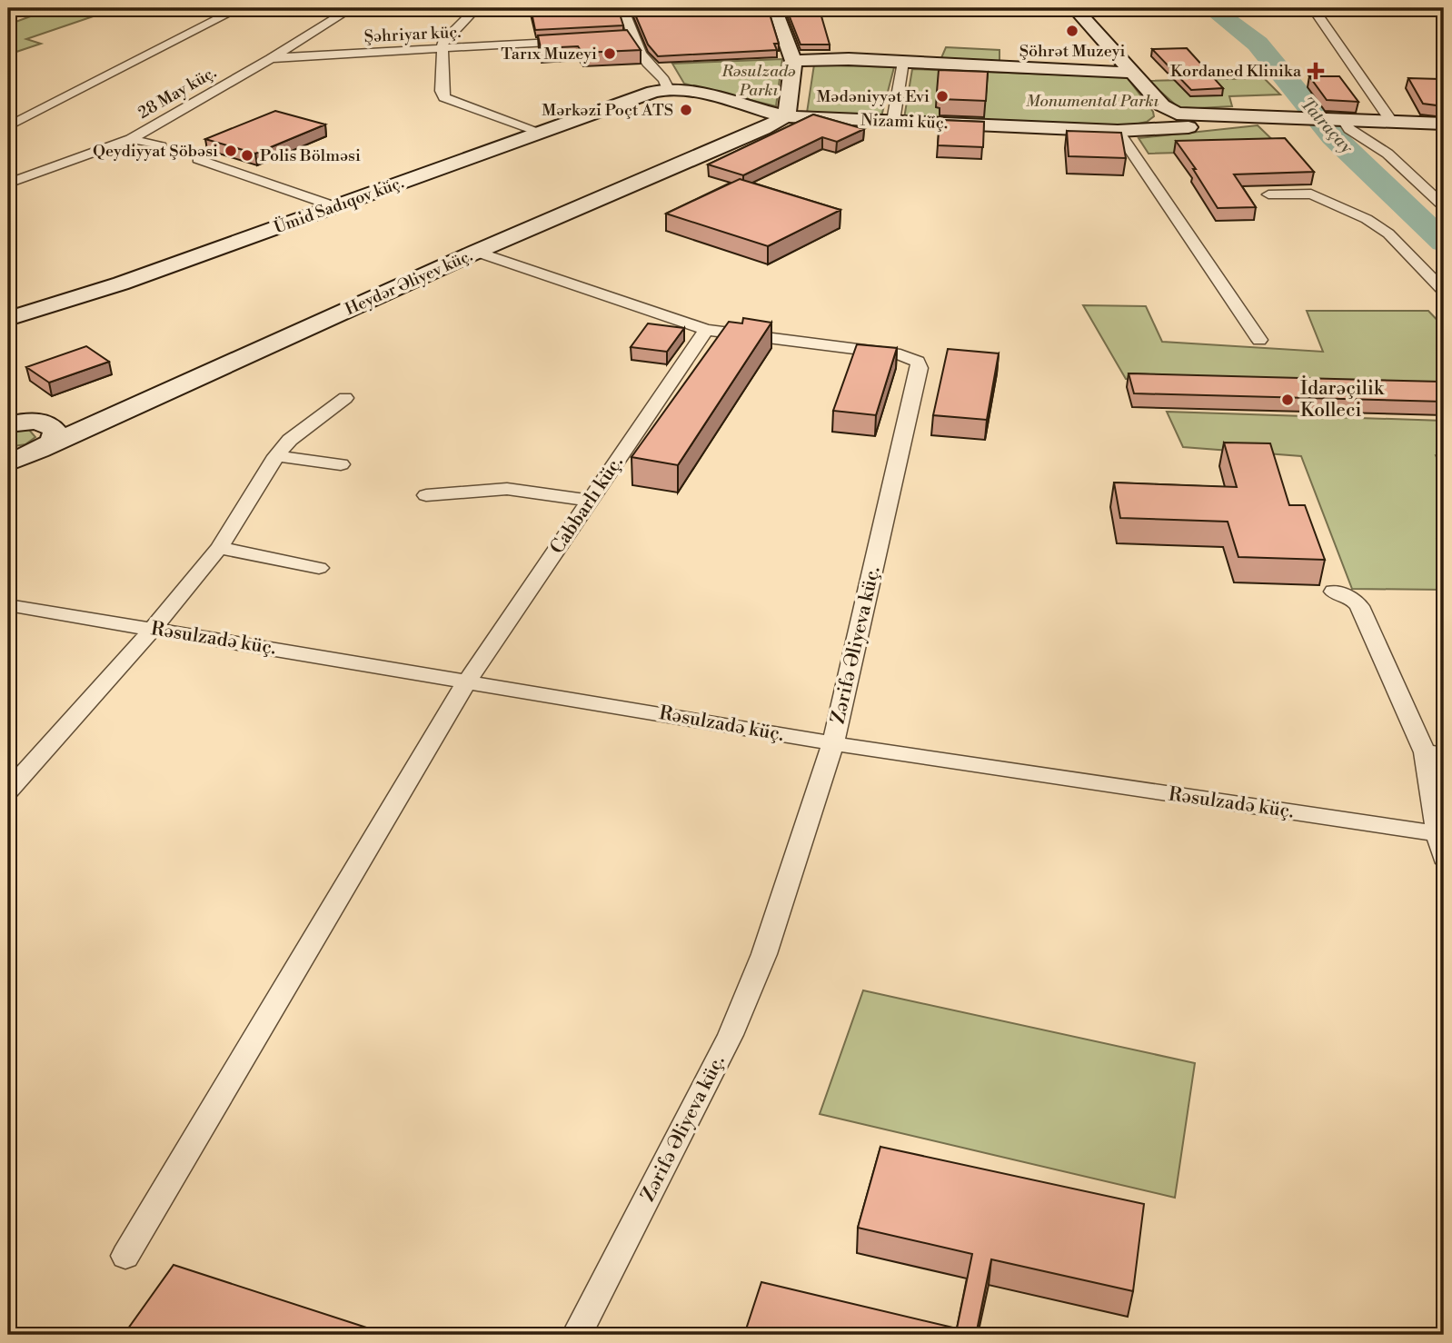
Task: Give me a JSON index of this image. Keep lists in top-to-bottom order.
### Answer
{
  "streets": {
    "main road": ["Nizami küç.", "Ümid Sadıqov küç.", "Heydər Əliyev küç."],
    "street": [
      "Şəhriyar küç.",
      "28 May küç.",
      "Cabbarlı küç.",
      "Rəsulzadə küç.",
      "Zərifə Əliyeva küç."
    ]
  },
  "crossings": [
    ["Şəhriyar küç.", "28 May küç."],
    ["Nizami küç.", "Ümid Sadıqov küç."],
    ["Nizami küç.", "Heydər Əliyev küç."],
    ["Heydər Əliyev küç.", "Zərifə Əliyeva küç."],
    ["Cabbarlı küç.", "Rəsulzadə küç."],
    ["Cabbarlı küç.", "Zərifə Əliyeva küç."],
    ["Rəsulzadə küç.", "Zərifə Əliyeva küç."]
  ],
  "water": ["Tatraçay"],
  "parks": ["Rəsulzadə Parkı", "Monumental Parkı"],
  "places": {
    "other": [
      "Şöhrət Muzeyi",
      "Tarıx Muzeyi",
      "Mədəniyyət Evi",
      "Mərkəzi Poçt ATS",
      "Qeydiyyat Şöbəsi",
      "Polis Bölməsi",
      "İdarəçilik Kolleci"
    ],
    "health": ["Kordaned Klinika"]
  }
}
